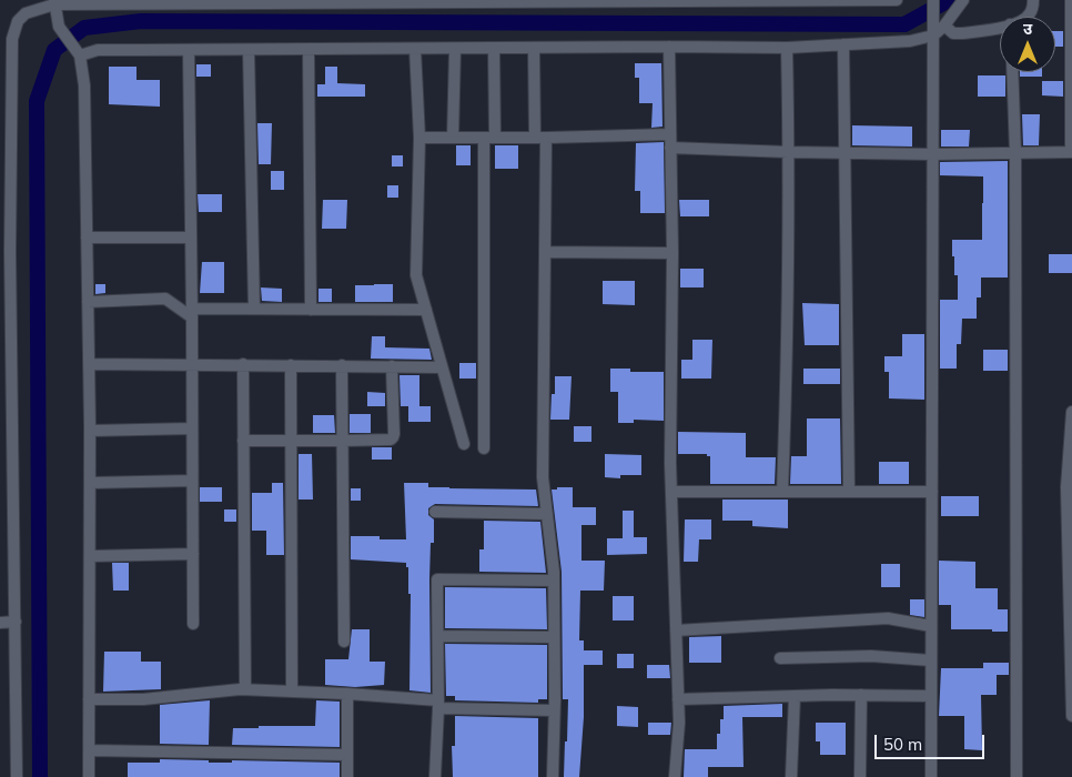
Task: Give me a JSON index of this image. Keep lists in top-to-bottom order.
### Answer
{
  "scale_bar": "50 m",
  "north": "top"
}
